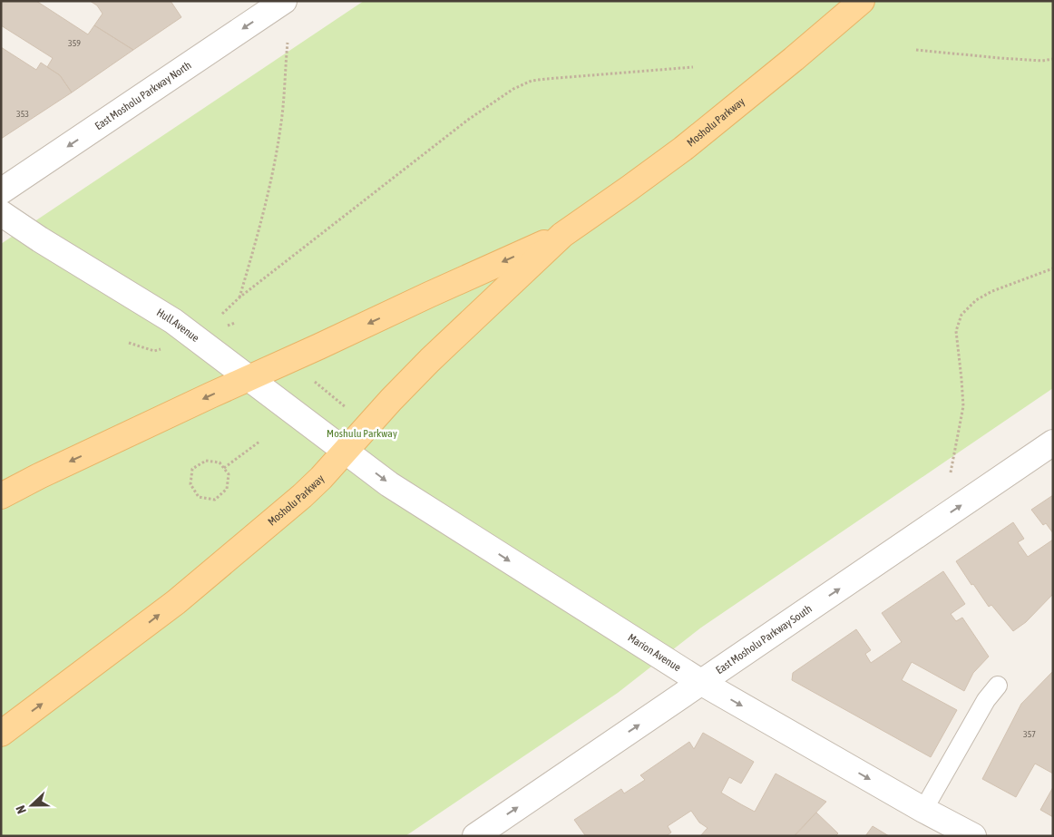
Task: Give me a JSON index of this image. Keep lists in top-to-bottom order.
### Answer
{
  "streets": {
    "main road": ["Mosholu Parkway"],
    "street": [
      "East Mosholu Parkway North",
      "Hull Avenue",
      "East Mosholu Parkway South",
      "Marion Avenue"
    ]
  },
  "crossings": [
    ["Mosholu Parkway", "Hull Avenue"],
    ["Mosholu Parkway", "Marion Avenue"],
    ["Hull Avenue", "Marion Avenue"],
    ["East Mosholu Parkway South", "Marion Avenue"]
  ],
  "one_way": ["East Mosholu Parkway North", "East Mosholu Parkway South", "Marion Avenue"],
  "parks": ["Moshulu Parkway"],
  "house_numbers": ["359", "353", "357"],
  "north": "left"
}
